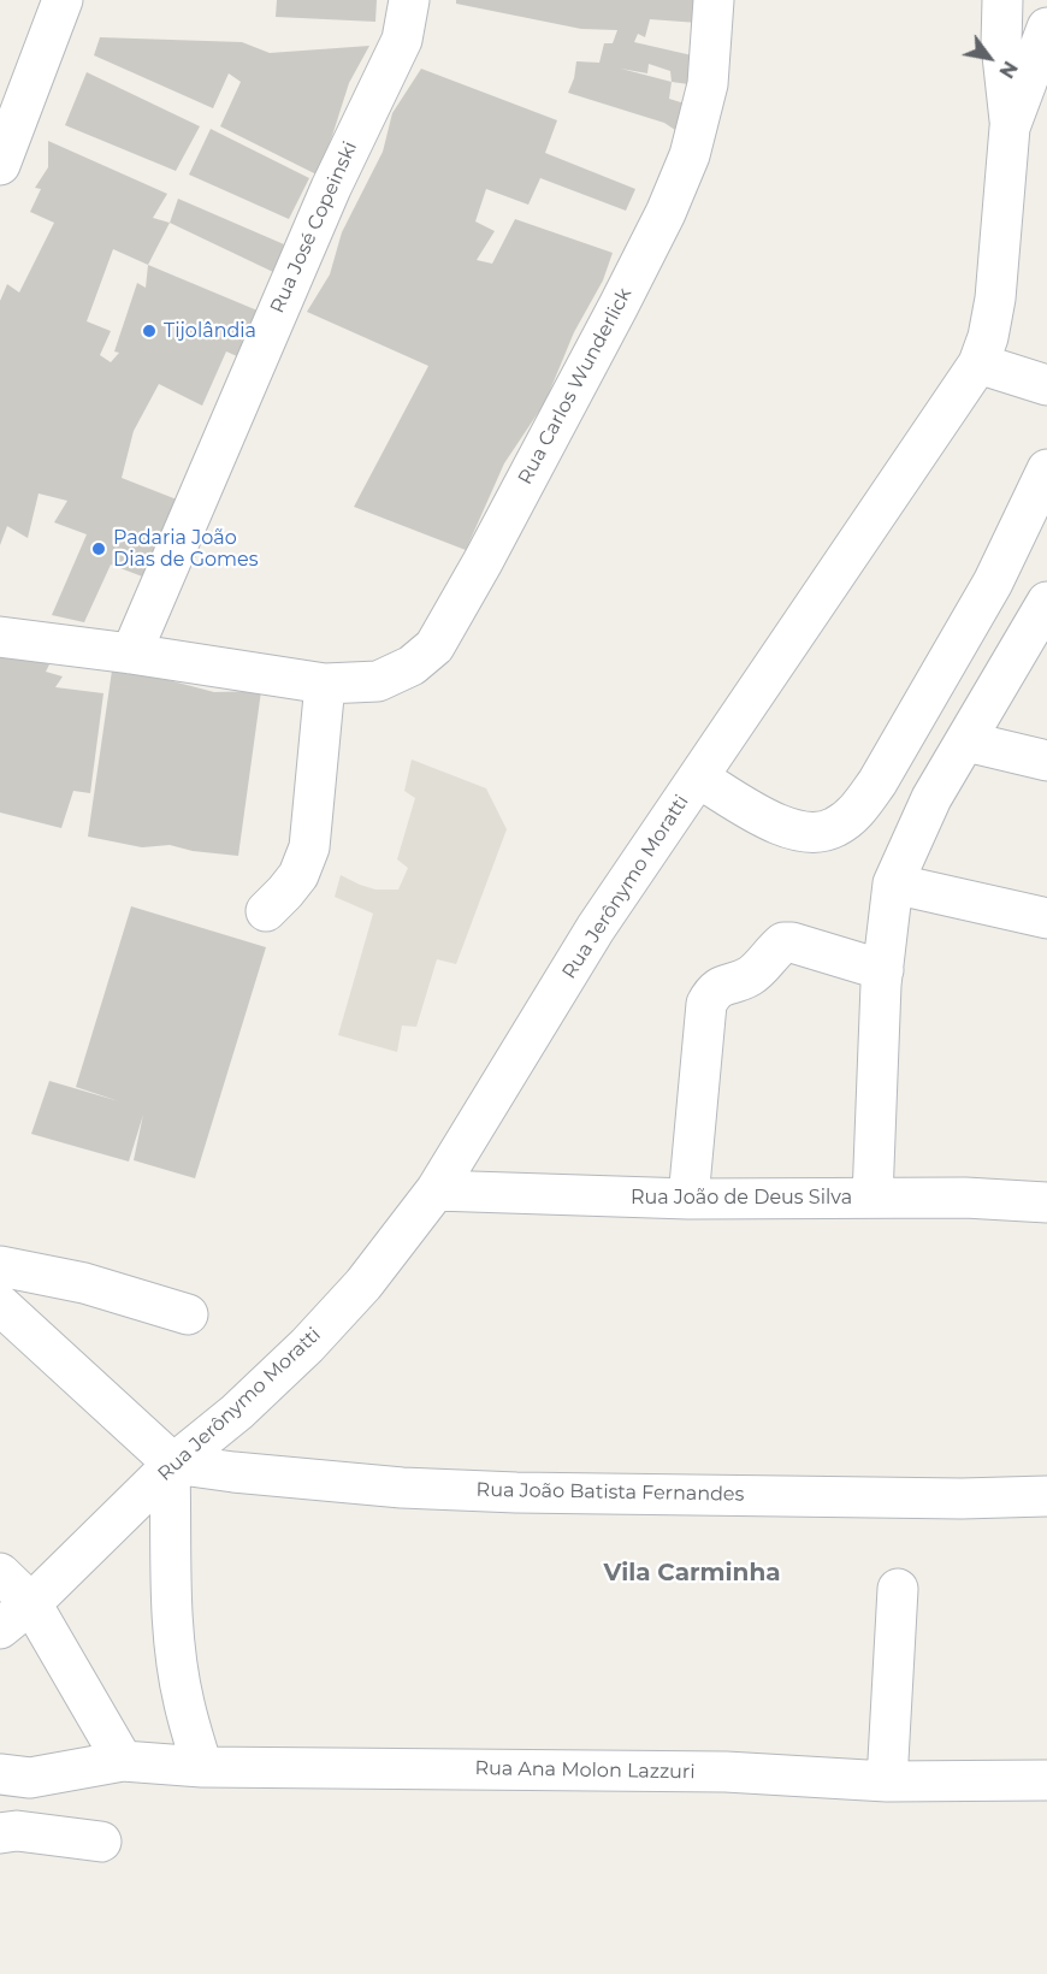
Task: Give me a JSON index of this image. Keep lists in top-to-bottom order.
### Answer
{
  "streets": {
    "street": [
      "Rua José Copeinski",
      "Rua Carlos Wunderlick",
      "Rua Jerônymo Moratti",
      "Rua João de Deus Silva",
      "Rua João Batista Fernandes",
      "Rua Ana Molon Lazzuri"
    ]
  },
  "crossings": [
    ["Rua José Copeinski", "Rua Carlos Wunderlick"],
    ["Rua Jerônymo Moratti", "Rua João de Deus Silva"],
    ["Rua Jerônymo Moratti", "Rua João Batista Fernandes"]
  ],
  "districts": ["Vila Carminha"],
  "places": ["Tijolândia", "Padaria João Dias de Gomes"],
  "north": "bottom right"
}
